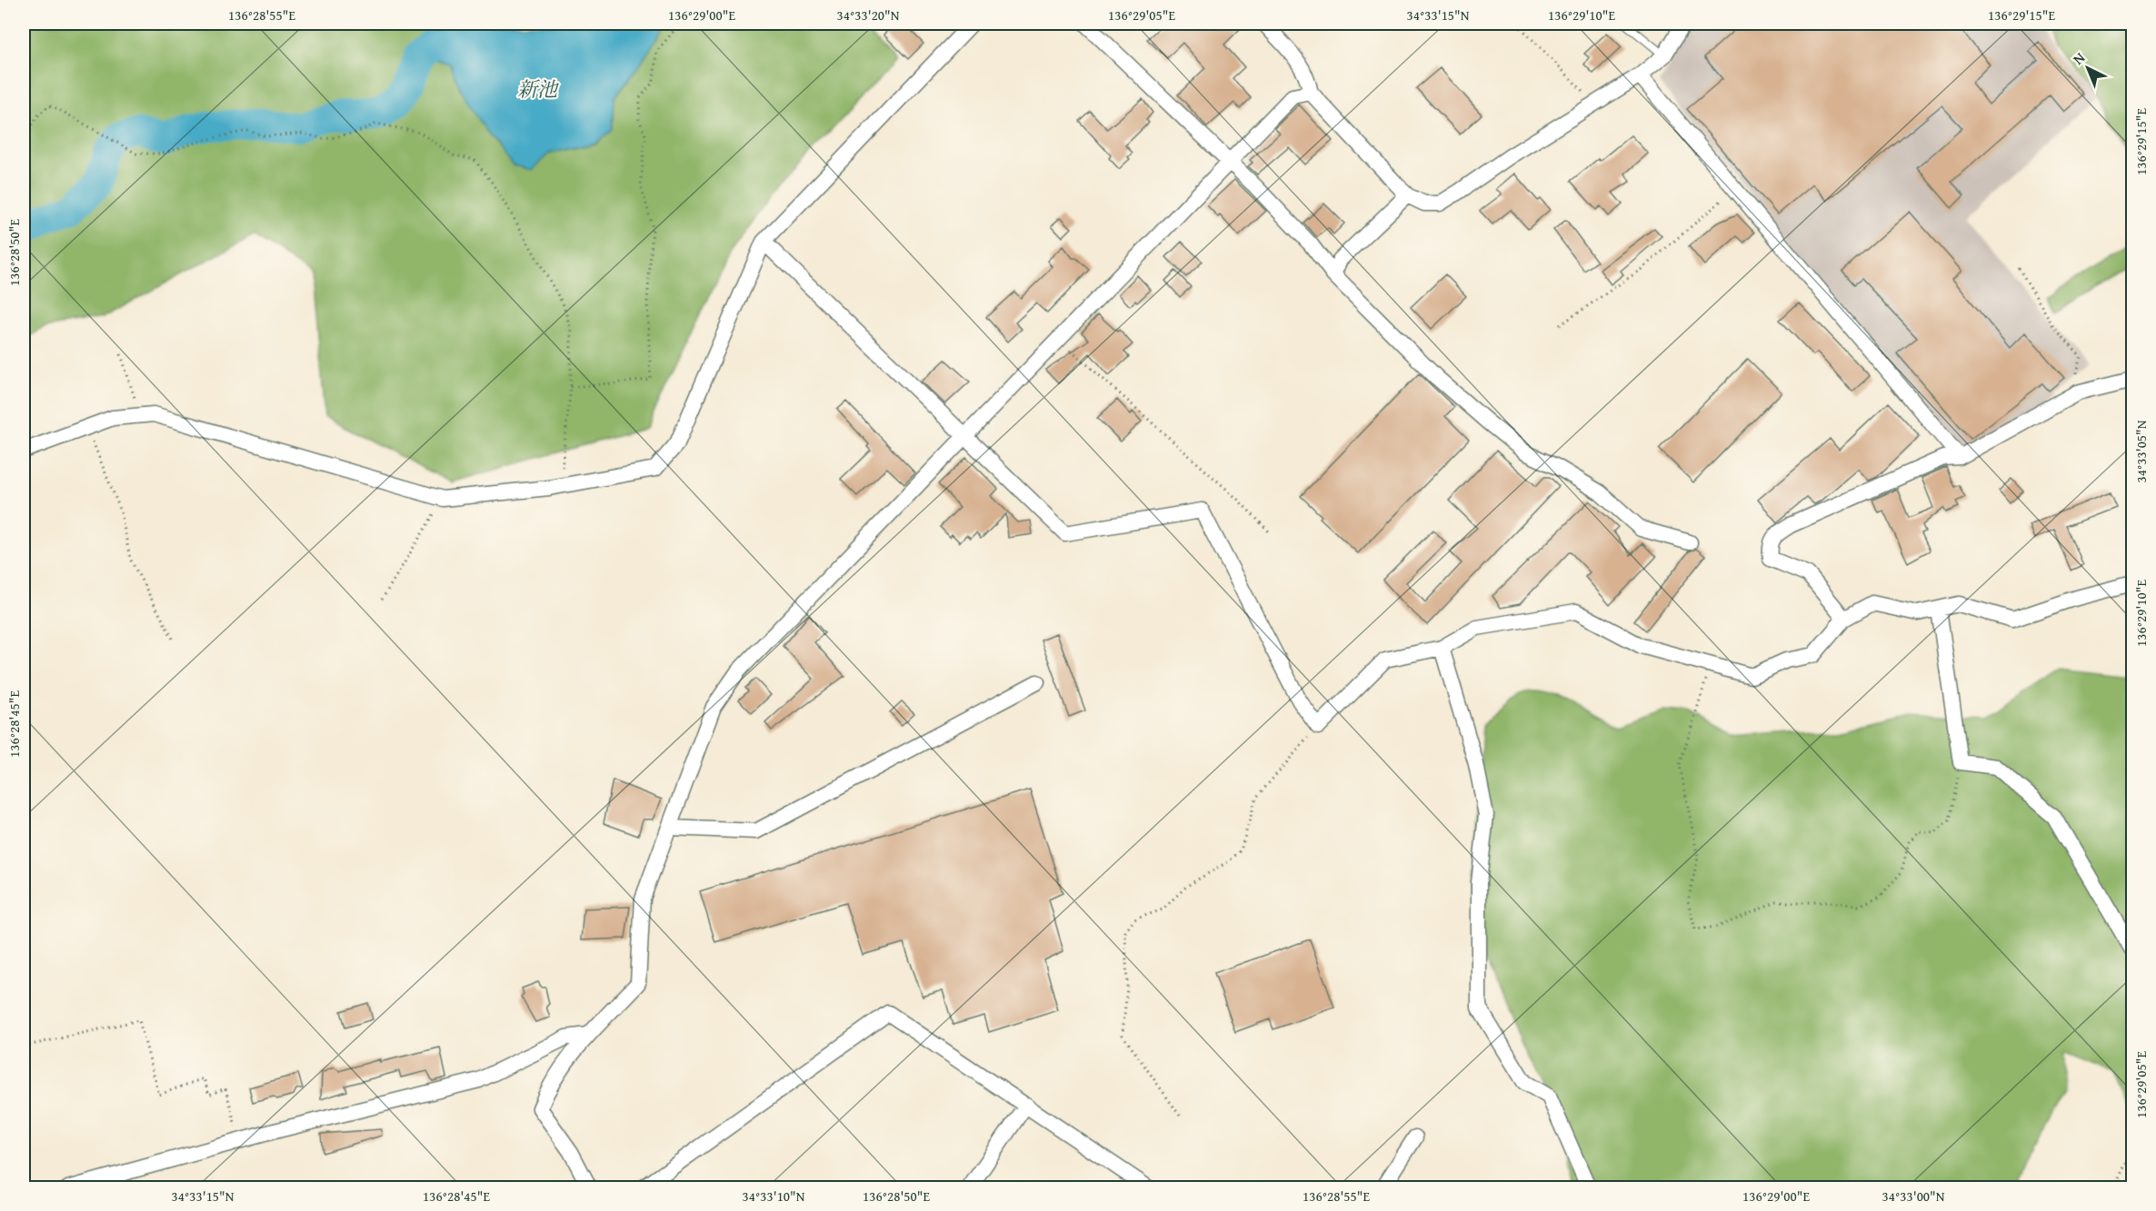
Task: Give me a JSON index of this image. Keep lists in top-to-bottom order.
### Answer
{
  "water": ["新池"],
  "north": "top left",
  "coordinates": [
    "136°28'55\"E",
    "136°29'00\"E",
    "34°33'20\"N",
    "136°29'05\"E",
    "34°33'15\"N",
    "136°29'10\"E",
    "136°29'15\"E",
    "136°28'50\"E",
    "34°33'05\"N",
    "136°28'45\"E",
    "34°33'10\"N",
    "34°33'00\"N"
  ]
}
